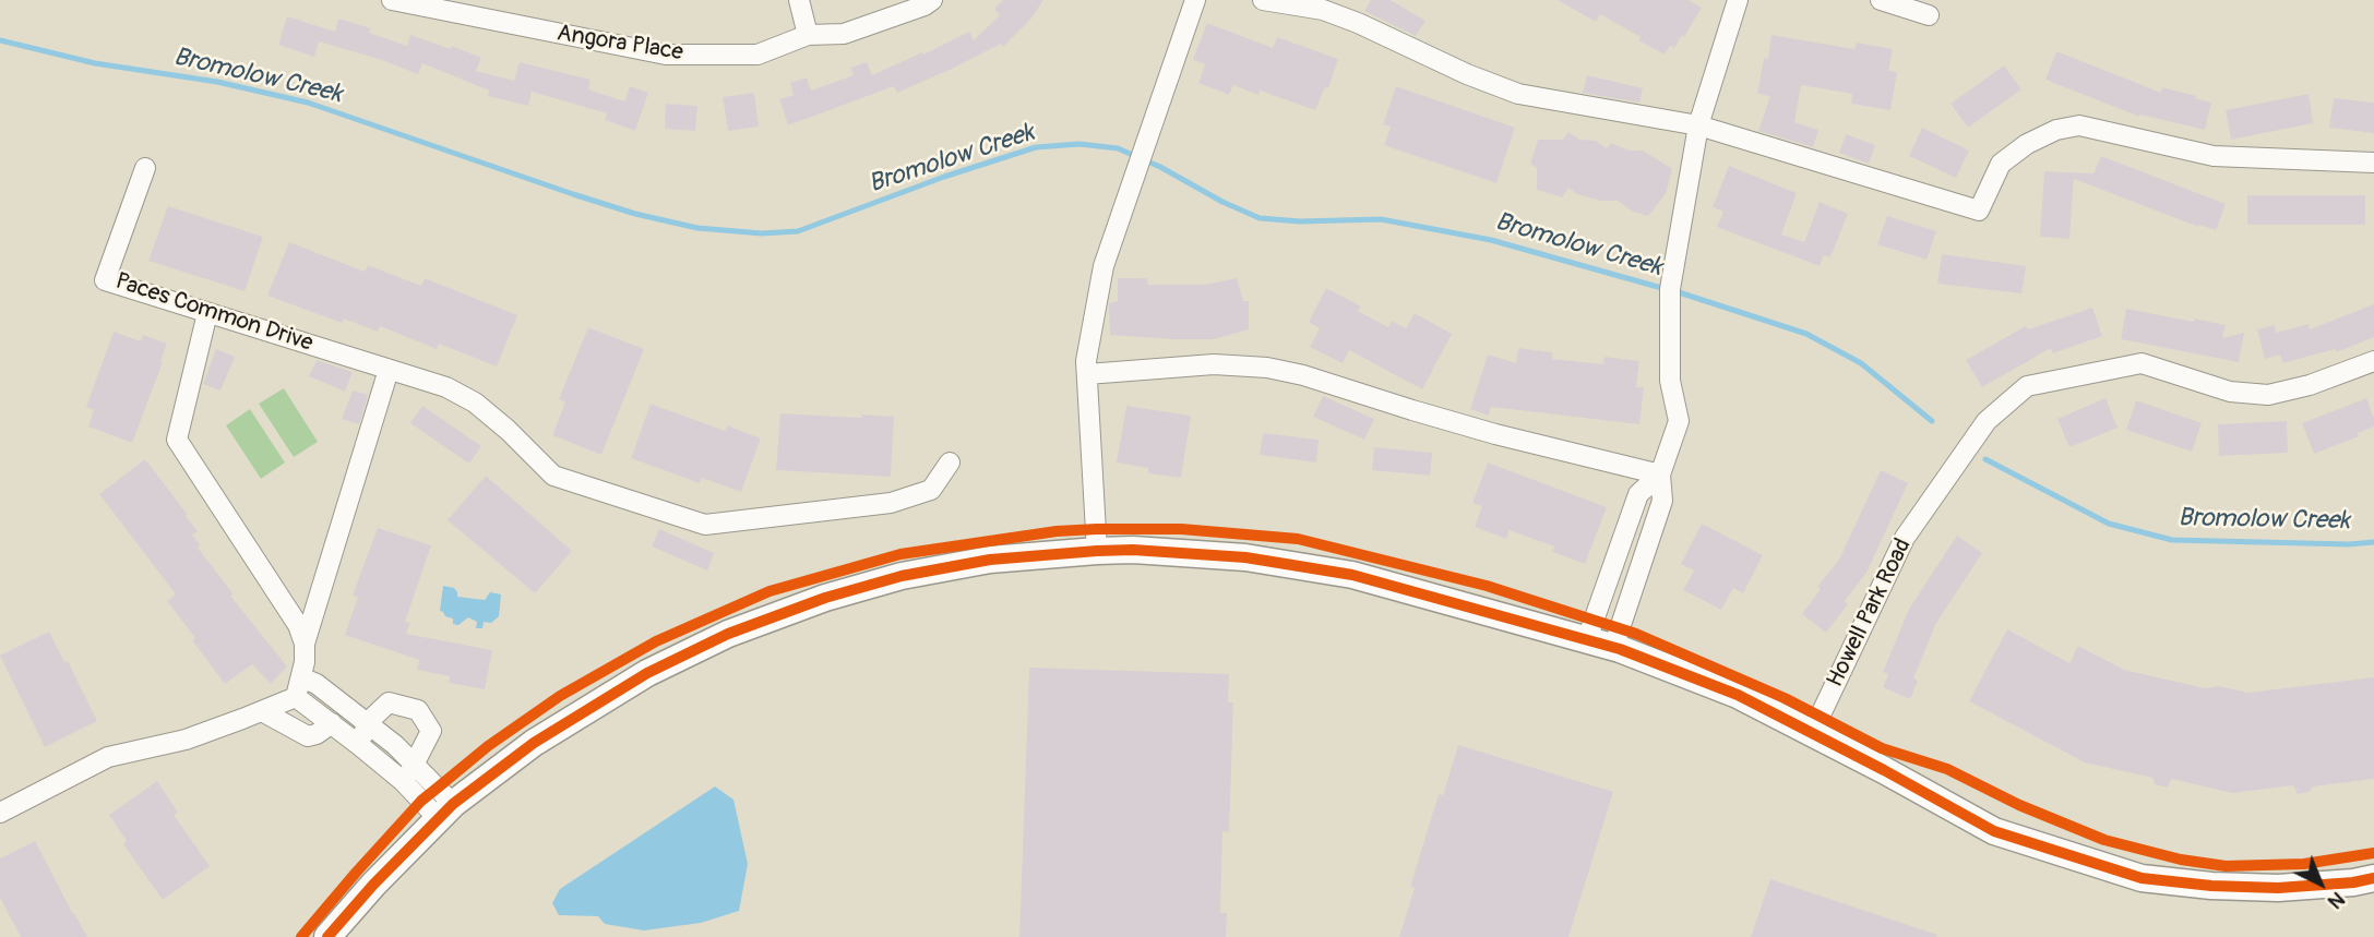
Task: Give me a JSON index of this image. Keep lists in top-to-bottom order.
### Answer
{
  "streets": {
    "street": ["Angora Place", "Paces Common Drive", "Howell Park Road"]
  },
  "water": ["Bromolow Creek"],
  "north": "bottom right"
}
